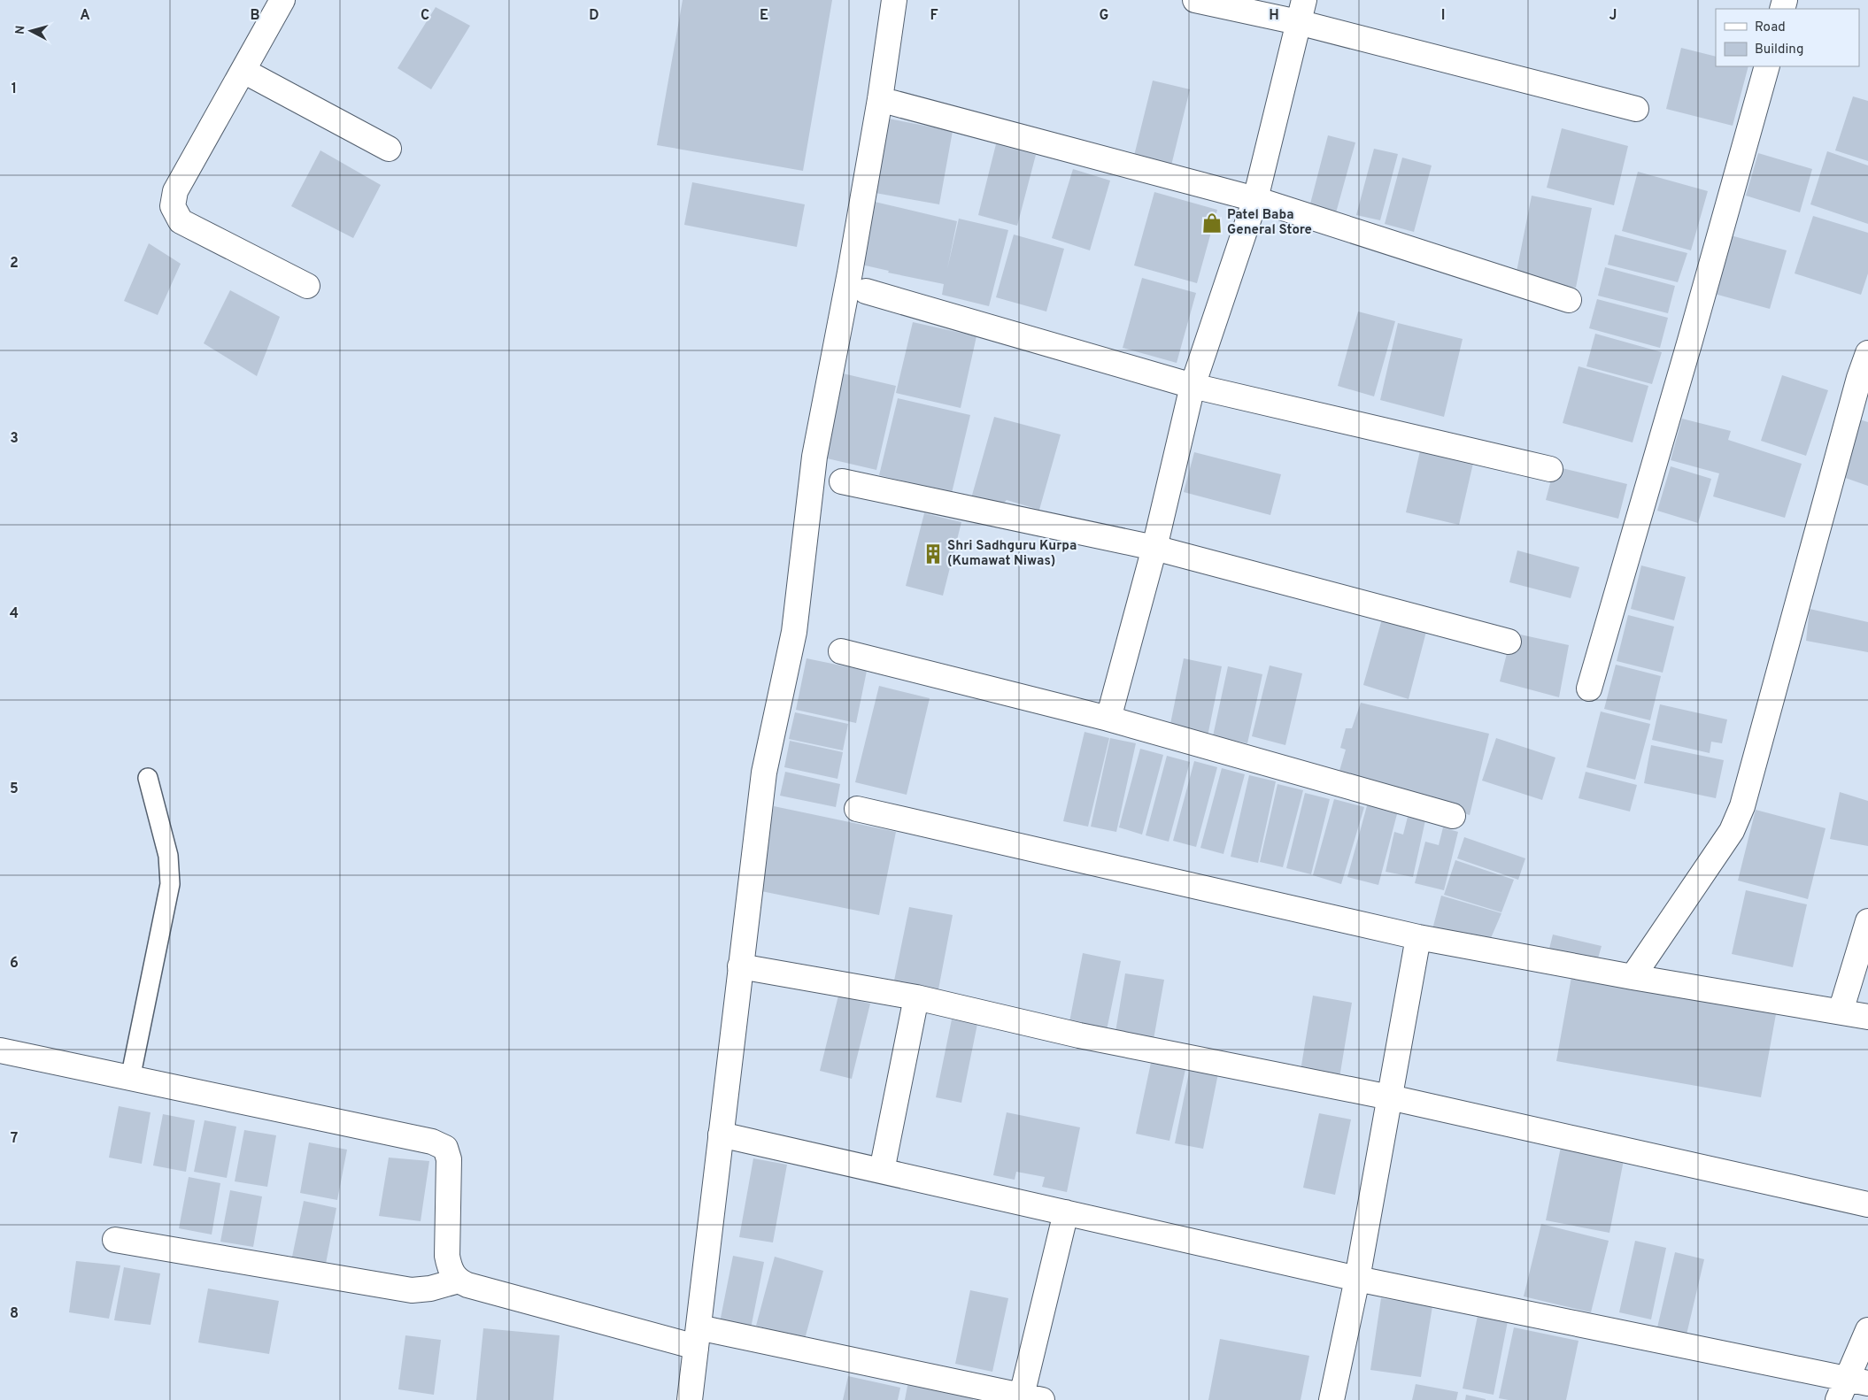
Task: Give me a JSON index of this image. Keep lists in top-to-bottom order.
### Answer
{
  "places": {
    "shop": ["Patel Baba General Store"],
    "building": ["Shri Sadhguru Kurpa (Kumawat Niwas)"]
  },
  "legend": ["Road", "Building"],
  "north": "left",
  "grid": {
    "columns": [
      "A",
      "B",
      "C",
      "D",
      "E",
      "F",
      "G",
      "H",
      "I",
      "J"
    ],
    "rows": [
      "1",
      "2",
      "3",
      "4",
      "5",
      "6",
      "7",
      "8"
    ]
  }
}
